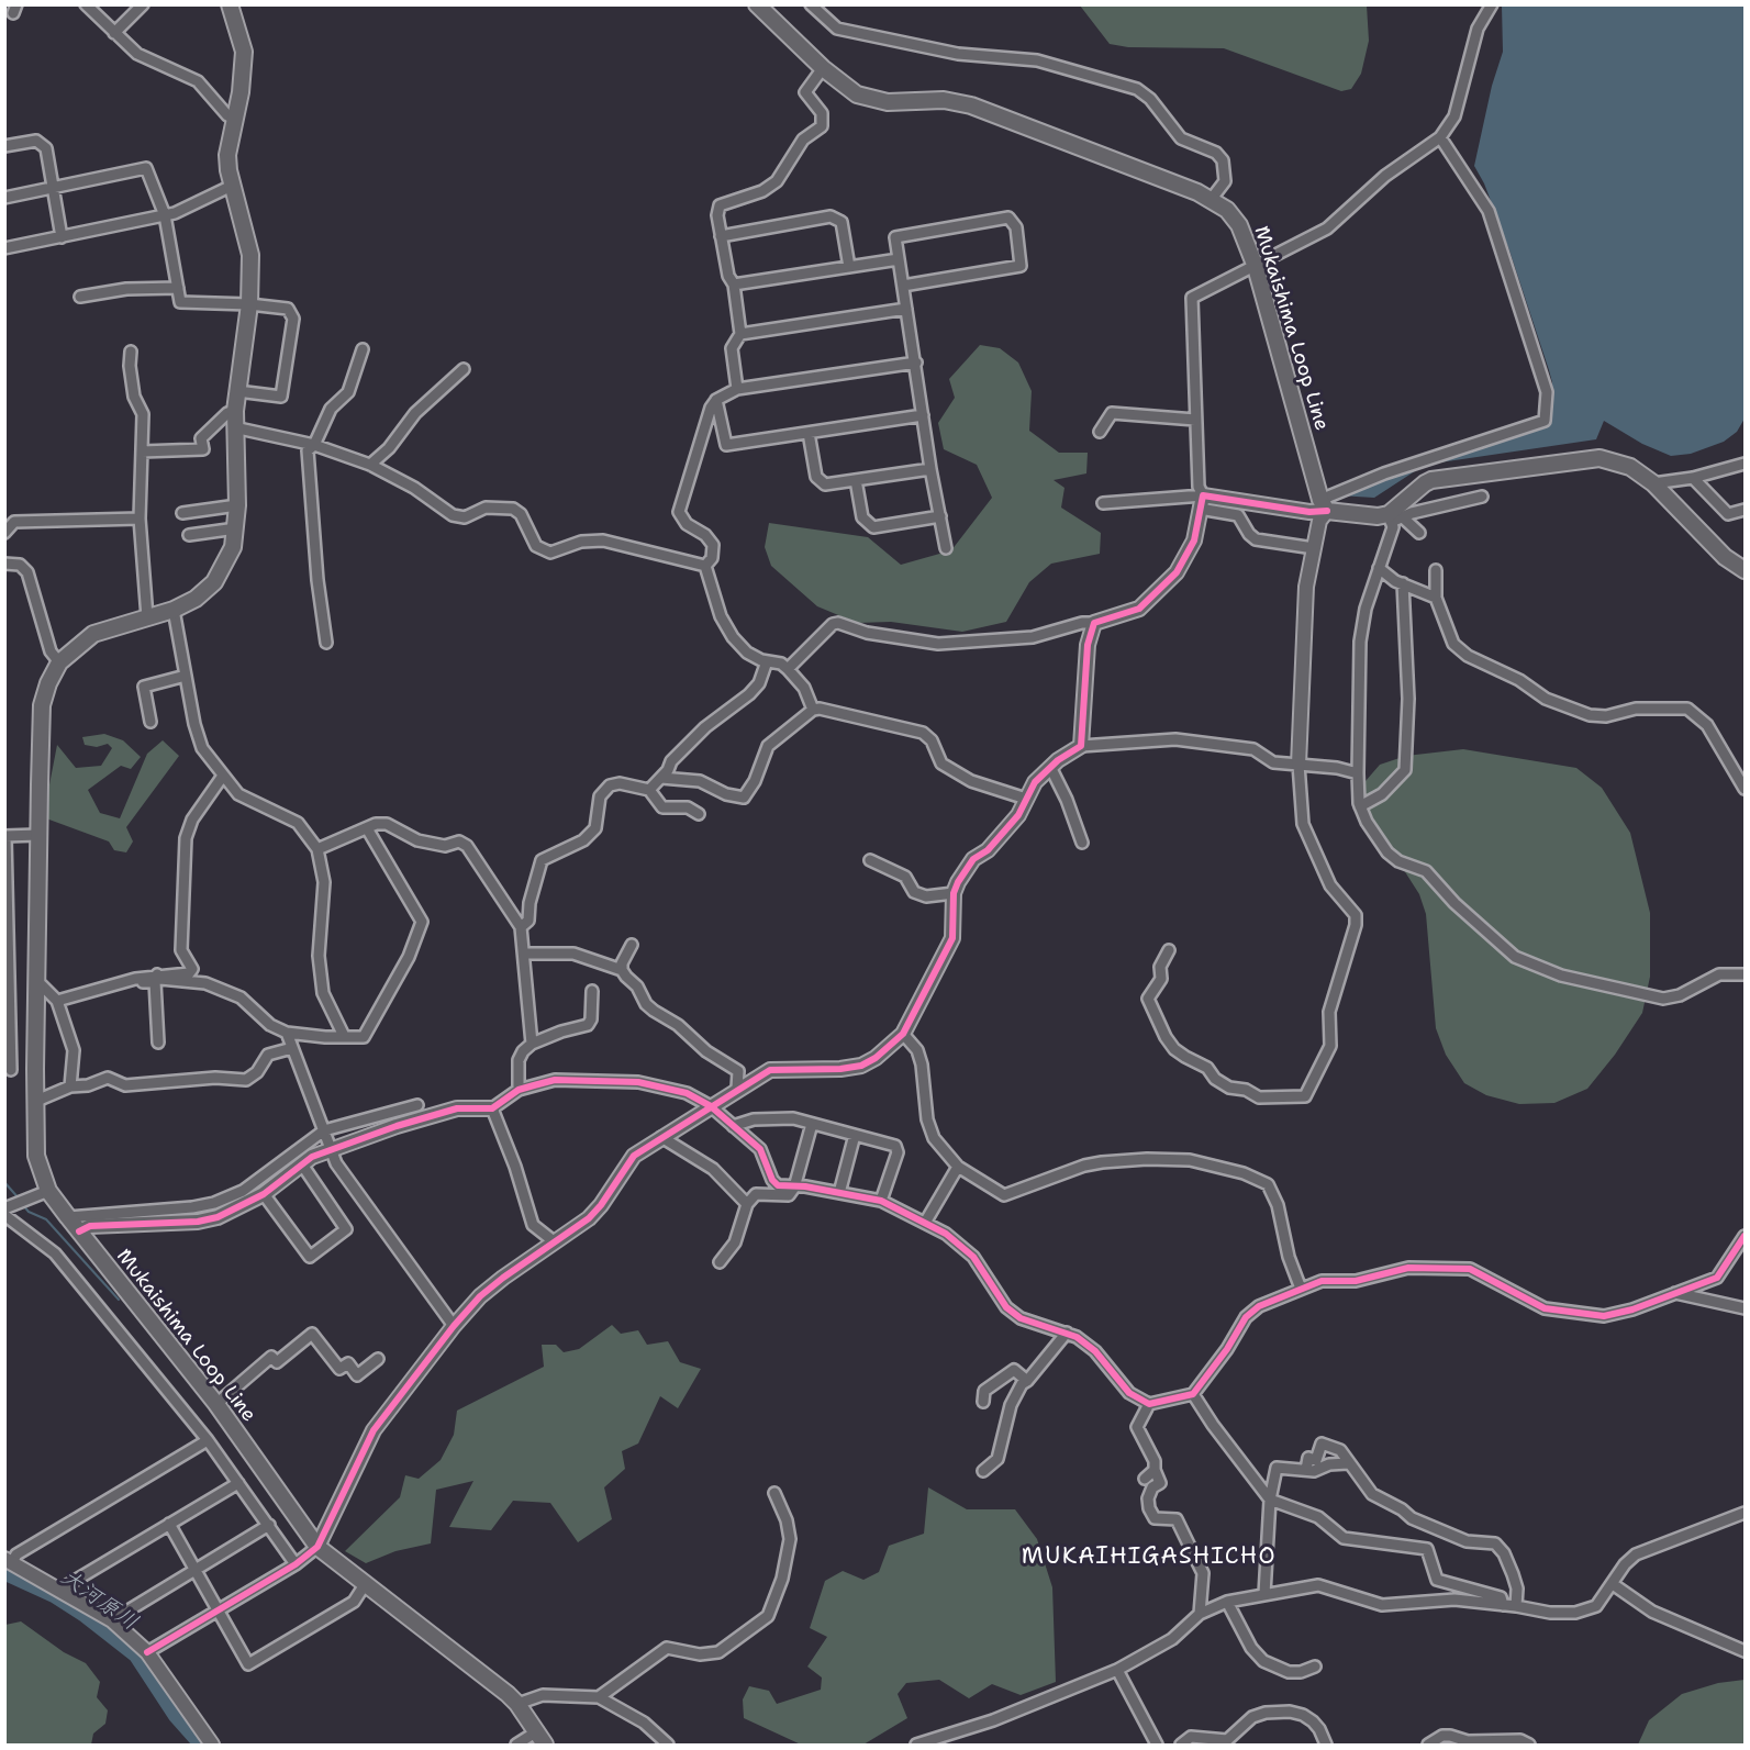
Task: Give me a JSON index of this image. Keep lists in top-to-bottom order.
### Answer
{
  "streets": {
    "main road": ["Mukaishima Loop Line"]
  },
  "districts": ["MUKAIHIGASHICHO"],
  "water": ["大河原川"]
}
